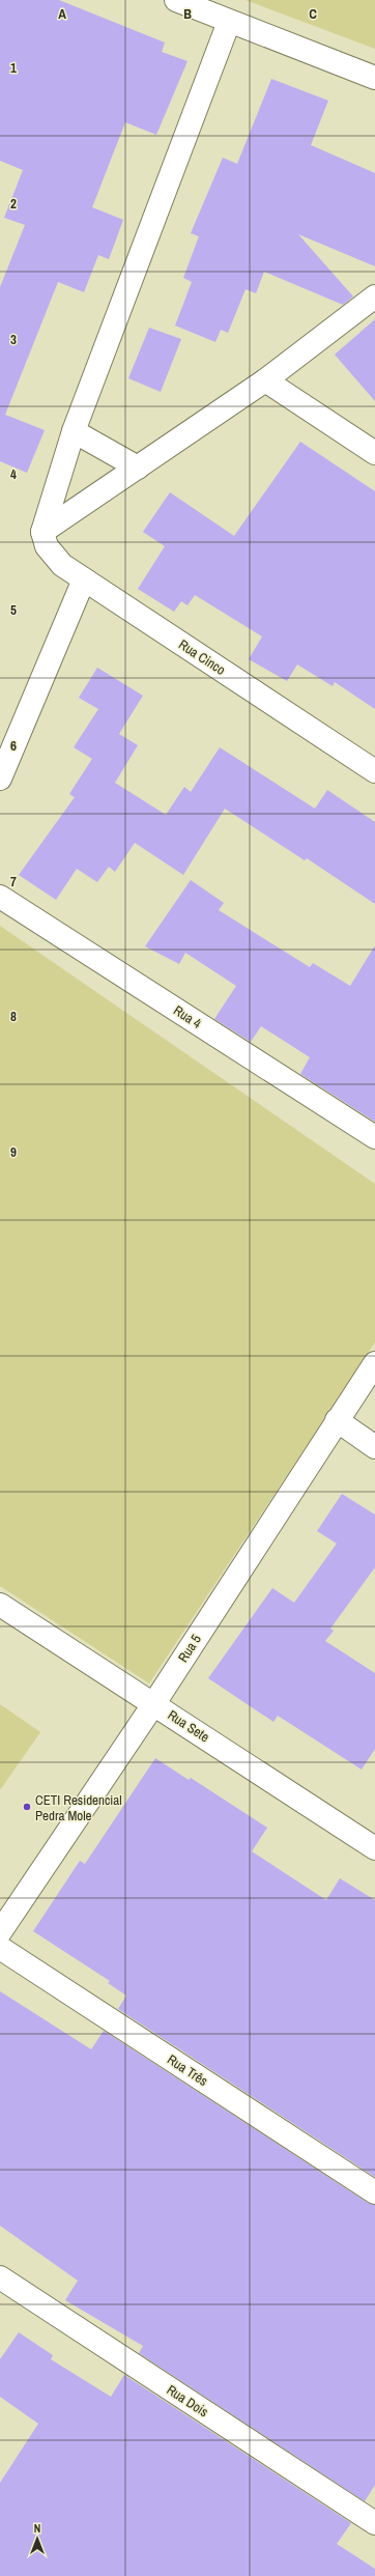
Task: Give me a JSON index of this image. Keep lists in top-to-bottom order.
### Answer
{
  "streets": {
    "street": [
      "Rua Cinco",
      "Rua 4",
      "Rua 5",
      "Rua Sete",
      "Rua Três",
      "Rua Dois"
    ]
  },
  "crossings": [
    ["Rua 5", "Rua Sete"]
  ],
  "places": ["CETI Residencial Pedra Mole"],
  "north": "top",
  "grid": {
    "columns": ["A", "B", "C"],
    "rows": [
      "1",
      "2",
      "3",
      "4",
      "5",
      "6",
      "7",
      "8",
      "9"
    ]
  }
}
